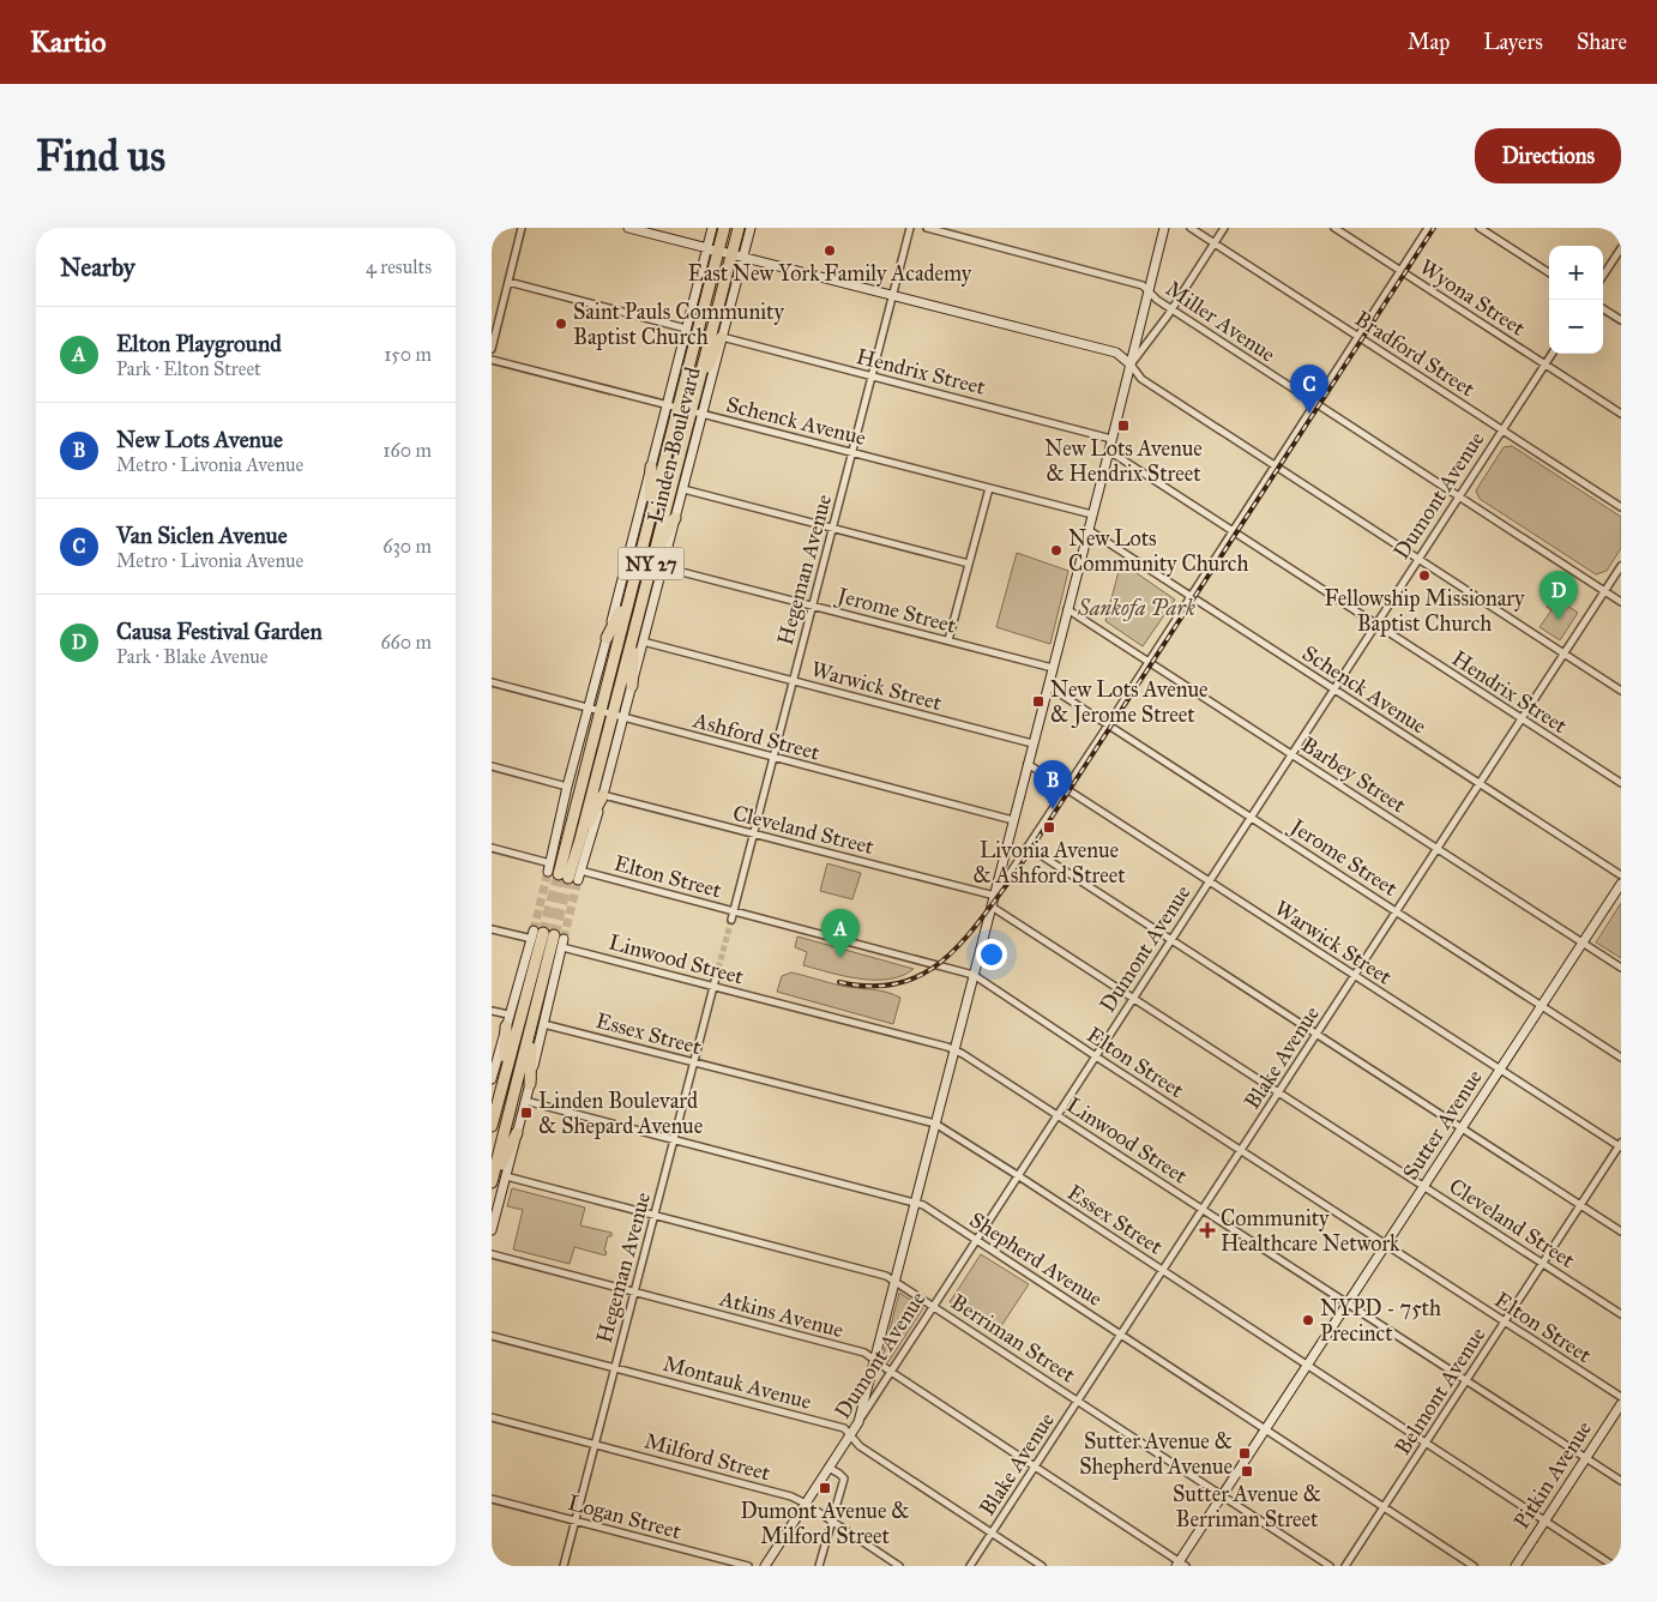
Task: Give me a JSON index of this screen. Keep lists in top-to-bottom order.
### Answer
{
  "streets": {
    "highway": ["Linden Boulevard", "NY 27"],
    "street": [
      "Wyona Street",
      "Miller Avenue",
      "Bradford Street",
      "Hendrix Street",
      "Schenck Avenue",
      "Dumont Avenue",
      "Hegeman Avenue",
      "Jerome Street",
      "Warwick Street",
      "Ashford Street",
      "Barbey Street",
      "Cleveland Street",
      "Elton Street",
      "Linwood Street",
      "Essex Street",
      "Blake Avenue",
      "Sutter Avenue",
      "Shepherd Avenue",
      "Atkins Avenue",
      "Berriman Street",
      "Montauk Avenue",
      "Belmont Avenue",
      "Milford Street",
      "Pitkin Avenue",
      "Logan Street"
    ]
  },
  "crossings": [
    ["Wyona Street", "Dumont Avenue"],
    ["Miller Avenue", "Dumont Avenue"],
    ["Miller Avenue", "Blake Avenue"],
    ["Bradford Street", "Dumont Avenue"],
    ["Hendrix Street", "Linden Boulevard"],
    ["Hendrix Street", "Dumont Avenue"],
    ["Hendrix Street", "Hegeman Avenue"],
    ["Hendrix Street", "Blake Avenue"],
    ["Schenck Avenue", "Linden Boulevard"],
    ["Schenck Avenue", "Dumont Avenue"],
    ["Schenck Avenue", "Hegeman Avenue"],
    ["Schenck Avenue", "Blake Avenue"],
    ["Linden Boulevard", "Jerome Street"],
    ["Linden Boulevard", "Warwick Street"],
    ["Linden Boulevard", "Ashford Street"],
    ["Linden Boulevard", "Cleveland Street"],
    ["Linden Boulevard", "Elton Street"],
    ["Dumont Avenue", "Jerome Street"],
    ["Dumont Avenue", "Warwick Street"],
    ["Dumont Avenue", "Barbey Street"],
    ["Dumont Avenue", "Cleveland Street"],
    ["Dumont Avenue", "Elton Street"],
    ["Dumont Avenue", "Linwood Street"],
    ["Dumont Avenue", "Essex Street"],
    ["Dumont Avenue", "Shepherd Avenue"],
    ["Dumont Avenue", "Atkins Avenue"],
    ["Dumont Avenue", "Berriman Street"],
    ["Dumont Avenue", "Montauk Avenue"],
    ["Dumont Avenue", "Milford Street"],
    ["Hegeman Avenue", "Jerome Street"],
    ["Hegeman Avenue", "Warwick Street"],
    ["Hegeman Avenue", "Ashford Street"],
    ["Hegeman Avenue", "Cleveland Street"],
    ["Hegeman Avenue", "Elton Street"],
    ["Hegeman Avenue", "Linwood Street"],
    ["Hegeman Avenue", "Essex Street"],
    ["Hegeman Avenue", "Shepherd Avenue"],
    ["Hegeman Avenue", "Atkins Avenue"],
    ["Hegeman Avenue", "Berriman Street"],
    ["Hegeman Avenue", "Montauk Avenue"],
    ["Hegeman Avenue", "Milford Street"],
    ["Hegeman Avenue", "Logan Street"],
    ["Jerome Street", "Blake Avenue"],
    ["Jerome Street", "Sutter Avenue"],
    ["Warwick Street", "Blake Avenue"],
    ["Warwick Street", "Sutter Avenue"],
    ["Warwick Street", "Belmont Avenue"],
    ["Barbey Street", "Blake Avenue"],
    ["Barbey Street", "Sutter Avenue"],
    ["Cleveland Street", "Blake Avenue"],
    ["Cleveland Street", "Sutter Avenue"],
    ["Cleveland Street", "Belmont Avenue"],
    ["Elton Street", "Blake Avenue"],
    ["Elton Street", "Sutter Avenue"],
    ["Elton Street", "Belmont Avenue"],
    ["Linwood Street", "Blake Avenue"],
    ["Linwood Street", "Sutter Avenue"],
    ["Linwood Street", "Belmont Avenue"],
    ["Linwood Street", "Pitkin Avenue"],
    ["Essex Street", "Blake Avenue"],
    ["Essex Street", "Sutter Avenue"],
    ["Essex Street", "Belmont Avenue"],
    ["Essex Street", "Pitkin Avenue"],
    ["Blake Avenue", "Shepherd Avenue"],
    ["Blake Avenue", "Atkins Avenue"],
    ["Blake Avenue", "Berriman Street"],
    ["Blake Avenue", "Montauk Avenue"],
    ["Sutter Avenue", "Shepherd Avenue"],
    ["Sutter Avenue", "Atkins Avenue"],
    ["Sutter Avenue", "Berriman Street"],
    ["Shepherd Avenue", "Belmont Avenue"]
  ],
  "parks": ["Sankofa Park"],
  "places": {
    "other": [
      "East New York Family Academy",
      "Saint Pauls Community Baptist Church",
      "New Lots Community Church",
      "Fellowship Missionary Baptist Church",
      "NYPD - 75th Precinct"
    ],
    "transit": [
      "New Lots Avenue & Hendrix Street",
      "New Lots Avenue & Jerome Street",
      "Livonia Avenue & Ashford Street",
      "Linden Boulevard & Shepard Avenue",
      "Sutter Avenue & Shepherd Avenue",
      "Sutter Avenue & Berriman Street",
      "Dumont Avenue & Milford Street"
    ],
    "health": ["Community Healthcare Network"]
  },
  "page": {
    "header": "Kartio",
    "nav": ["Map", "Layers", "Share"],
    "buttons": "Directions",
    "title": "Find us",
    "heading": ["Nearby", "4 results"],
    "map_buttons": ["+", "−"],
    "list": [
      {
        "mark": "A",
        "name": "Elton Playground",
        "note": "Park · Elton Street",
        "value": "150 m"
      },
      {
        "mark": "B",
        "name": "New Lots Avenue",
        "note": "Metro · Livonia Avenue",
        "value": "160 m"
      },
      {
        "mark": "C",
        "name": "Van Siclen Avenue",
        "note": "Metro · Livonia Avenue",
        "value": "630 m"
      },
      {
        "mark": "D",
        "name": "Causa Festival Garden",
        "note": "Park · Blake Avenue",
        "value": "660 m"
      }
    ],
    "pins": [
      "C",
      "D",
      "B",
      "A"
    ]
  }
}
